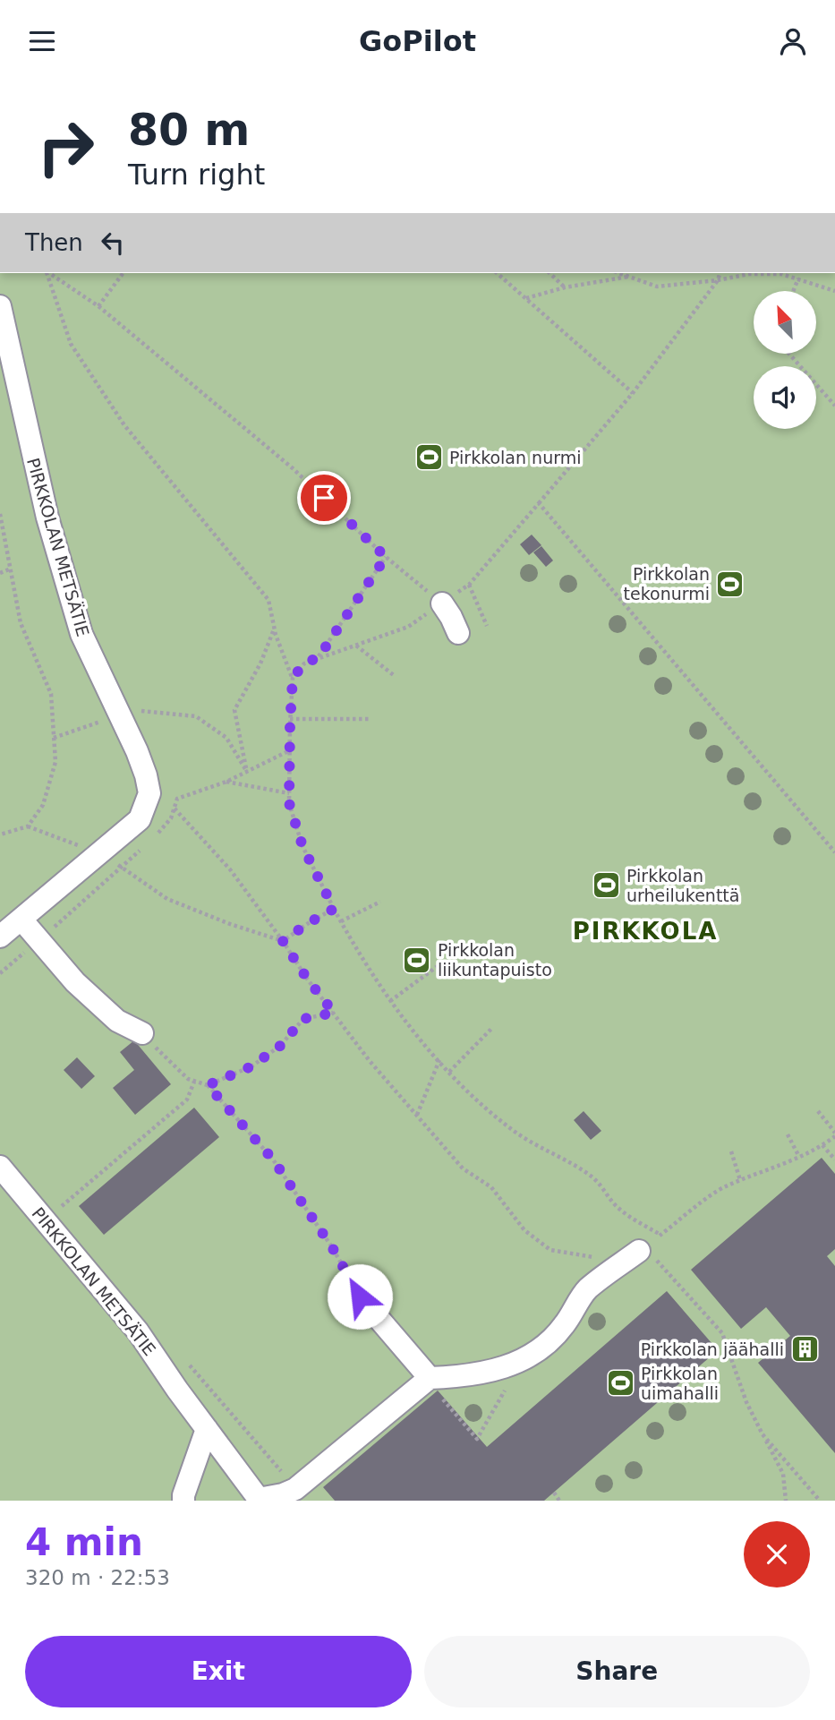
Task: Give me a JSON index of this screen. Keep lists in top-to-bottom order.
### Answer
{
  "streets": {
    "street": ["PIRKKOLAN METSÄTIE"]
  },
  "districts": ["PIRKKOLA"],
  "places": {
    "sports": [
      "Pirkkolan nurmi",
      "Pirkkolan tekonurmi",
      "Pirkkolan urheilukenttä",
      "Pirkkolan liikuntapuisto",
      "Pirkkolan uimahalli"
    ],
    "building": ["Pirkkolan jäähalli"]
  },
  "north": "top left",
  "page": {
    "header": "GoPilot",
    "turn": ["80 m", "Turn right"],
    "then": "Then",
    "heading": ["4 min", "320 m · 22:53"],
    "buttons": ["Exit", "Share"]
  }
}
